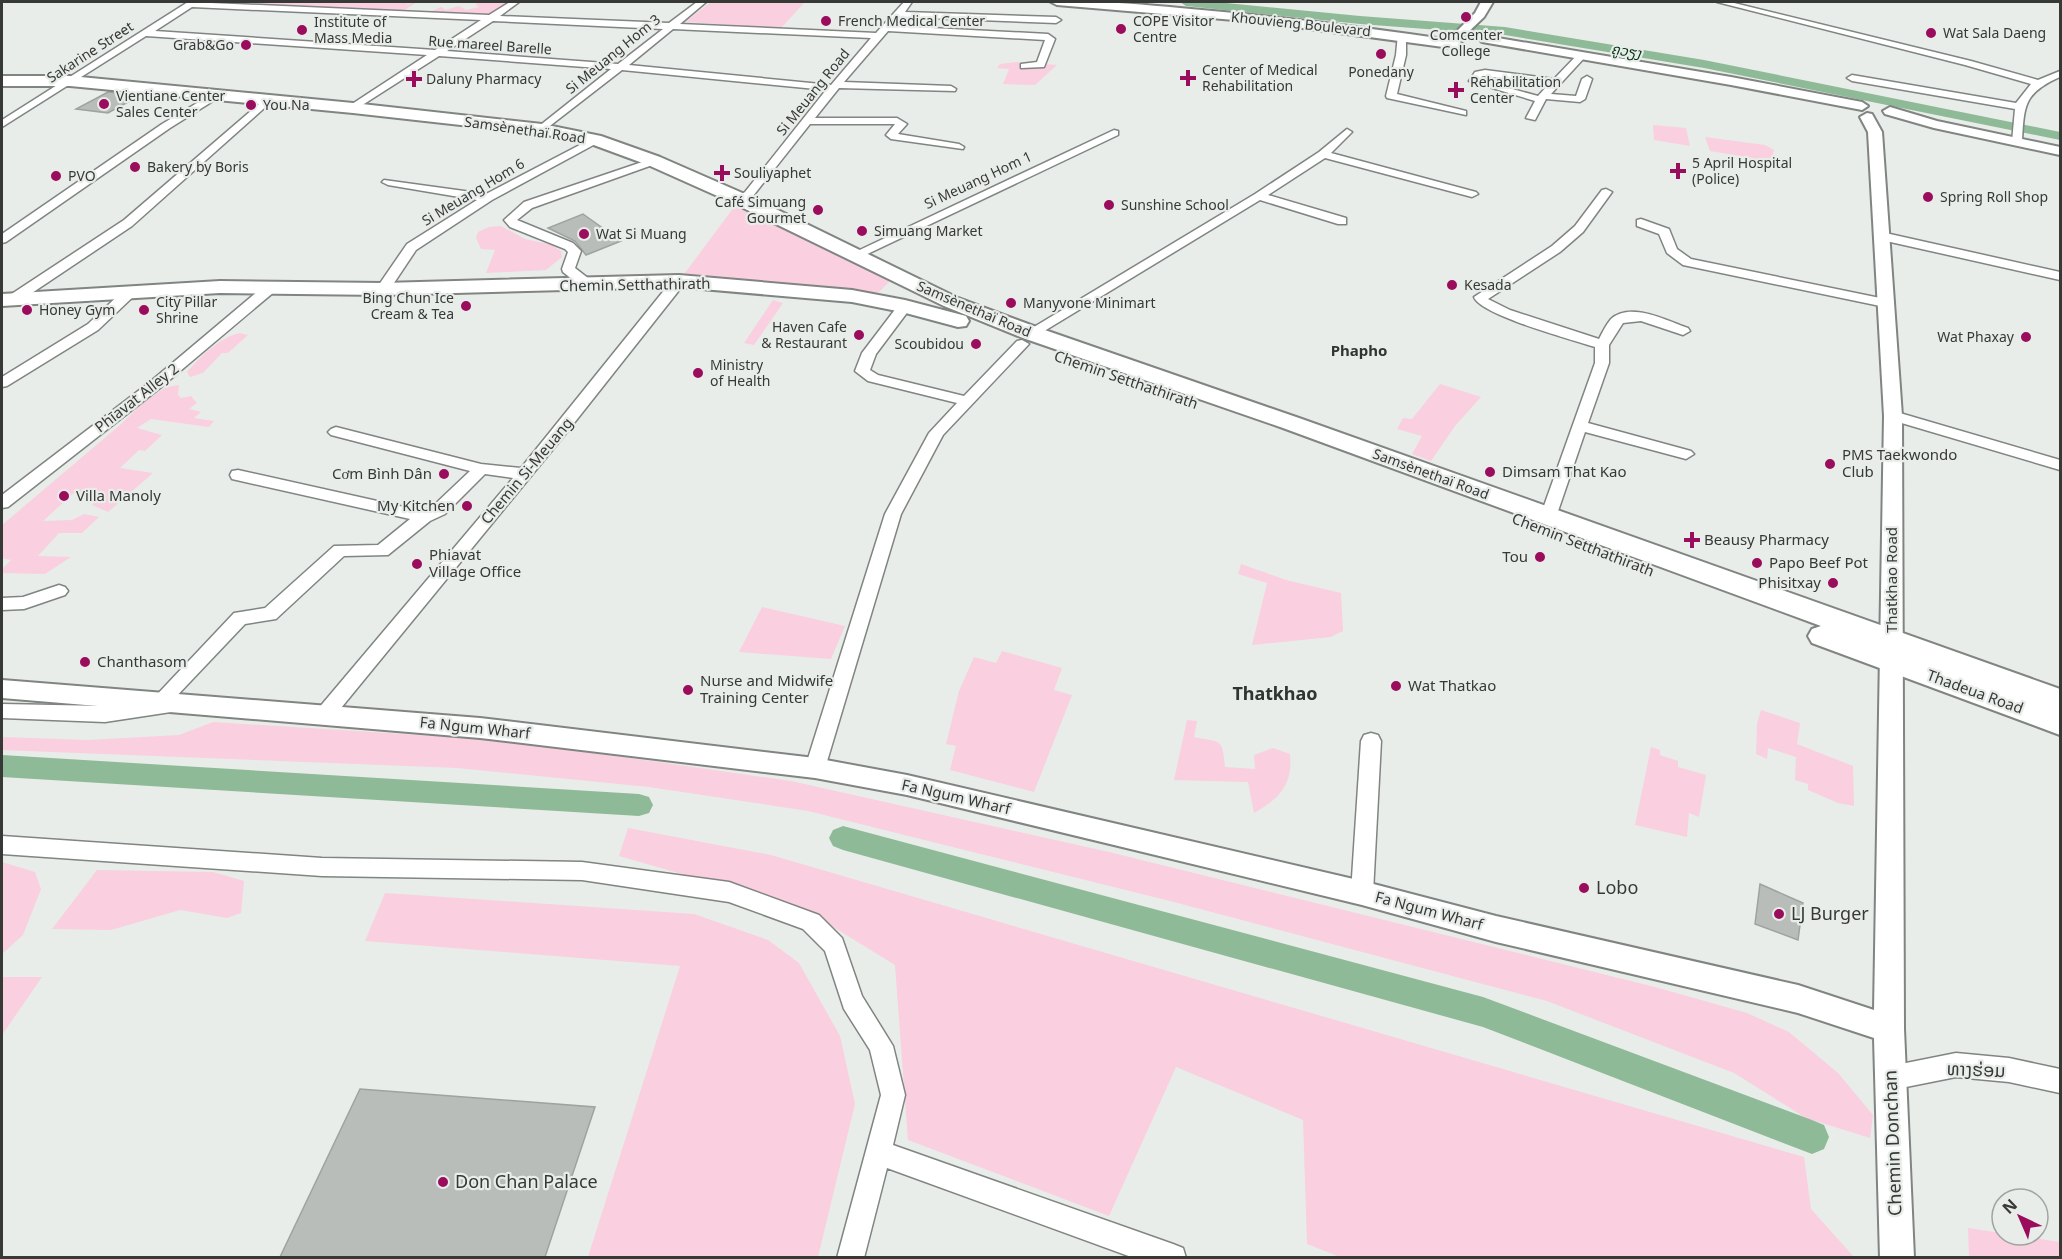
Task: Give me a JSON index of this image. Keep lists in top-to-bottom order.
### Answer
{
  "streets": {
    "main road": ["Samsènethaï Road", "Chemin Setthathirath", "Thadeua Road"],
    "street": [
      "Khouvieng Boulevard",
      "Rue mareel Barelle",
      "Sakarine Street",
      "Si Meuang Hom 3",
      "Si Meuang Road",
      "Si Meuang Hom 1",
      "Si Meuang Hom 6",
      "Phīavat Alley 2",
      "Chemin Si-Meuang",
      "Thatkhao Road",
      "Fa Ngum Wharf",
      "ທາງຮ່ອມ",
      "Chemin Donchan"
    ]
  },
  "crossings": [
    ["Khouvieng Boulevard", "Thatkhao Road"],
    ["Rue mareel Barelle", "Sakarine Street"],
    ["Rue mareel Barelle", "Si Meuang Hom 3"],
    ["Rue mareel Barelle", "Si Meuang Road"],
    ["Sakarine Street", "Samsènethaï Road"],
    ["Si Meuang Hom 3", "Samsènethaï Road"],
    ["Si Meuang Road", "Samsènethaï Road"],
    ["Samsènethaï Road", "Si Meuang Hom 1"],
    ["Samsènethaï Road", "Si Meuang Hom 6"],
    ["Samsènethaï Road", "Chemin Setthathirath"],
    ["Samsènethaï Road", "Thatkhao Road"],
    ["Samsènethaï Road", "Thadeua Road"],
    ["Si Meuang Hom 6", "Chemin Setthathirath"],
    ["Chemin Setthathirath", "Phīavat Alley 2"],
    ["Chemin Setthathirath", "Chemin Si-Meuang"],
    ["Chemin Setthathirath", "Thatkhao Road"],
    ["Chemin Setthathirath", "Thadeua Road"],
    ["Chemin Si-Meuang", "Fa Ngum Wharf"],
    ["Thatkhao Road", "Thadeua Road"],
    ["Thatkhao Road", "Fa Ngum Wharf"],
    ["Thatkhao Road", "Chemin Donchan"],
    ["Fa Ngum Wharf", "Chemin Donchan"],
    ["ທາງຮ່ອມ", "Chemin Donchan"]
  ],
  "districts": ["Phapho", "Thatkhao"],
  "water": ["ຄູວຽງ"],
  "places": {
    "other": [
      "Comcenter College",
      "French Medical Center",
      "COPE Visitor Centre",
      "Institute of Mass Media",
      "Wat Sala Daeng",
      "Grab&Go",
      "Ponedany",
      "Vientiane Center Sales Center",
      "You Na",
      "Bakery by Boris",
      "PVO",
      "Spring Roll Shop",
      "Sunshine School",
      "Café Simuang Gourmet",
      "Simuang Market",
      "Wat Si Muang",
      "Kesada",
      "Manyvone Minimart",
      "Bing Chun Ice Cream & Tea",
      "Honey Gym",
      "City Pillar Shrine",
      "Haven Cafe & Restaurant",
      "Wat Phaxay",
      "Scoubidou",
      "Ministry of Health",
      "PMS Taekwondo Club",
      "Dimsam That Kao",
      "Cơm Bình Dân",
      "Villa Manoly",
      "My Kitchen",
      "Tou",
      "Papo Beef Pot",
      "Phiavat Village Office",
      "Phisitxay",
      "Chanthasom",
      "Wat Thatkao",
      "Nurse and Midwife Training Center",
      "Lobo",
      "LJ Burger",
      "Don Chan Palace"
    ],
    "health": [
      "Center of Medical Rehabilitation",
      "Daluny Pharmacy",
      "Rehabilitation Center",
      "5 April Hospital (Police)",
      "Souliyaphet",
      "Beausy Pharmacy"
    ]
  },
  "north": "top left"
}
